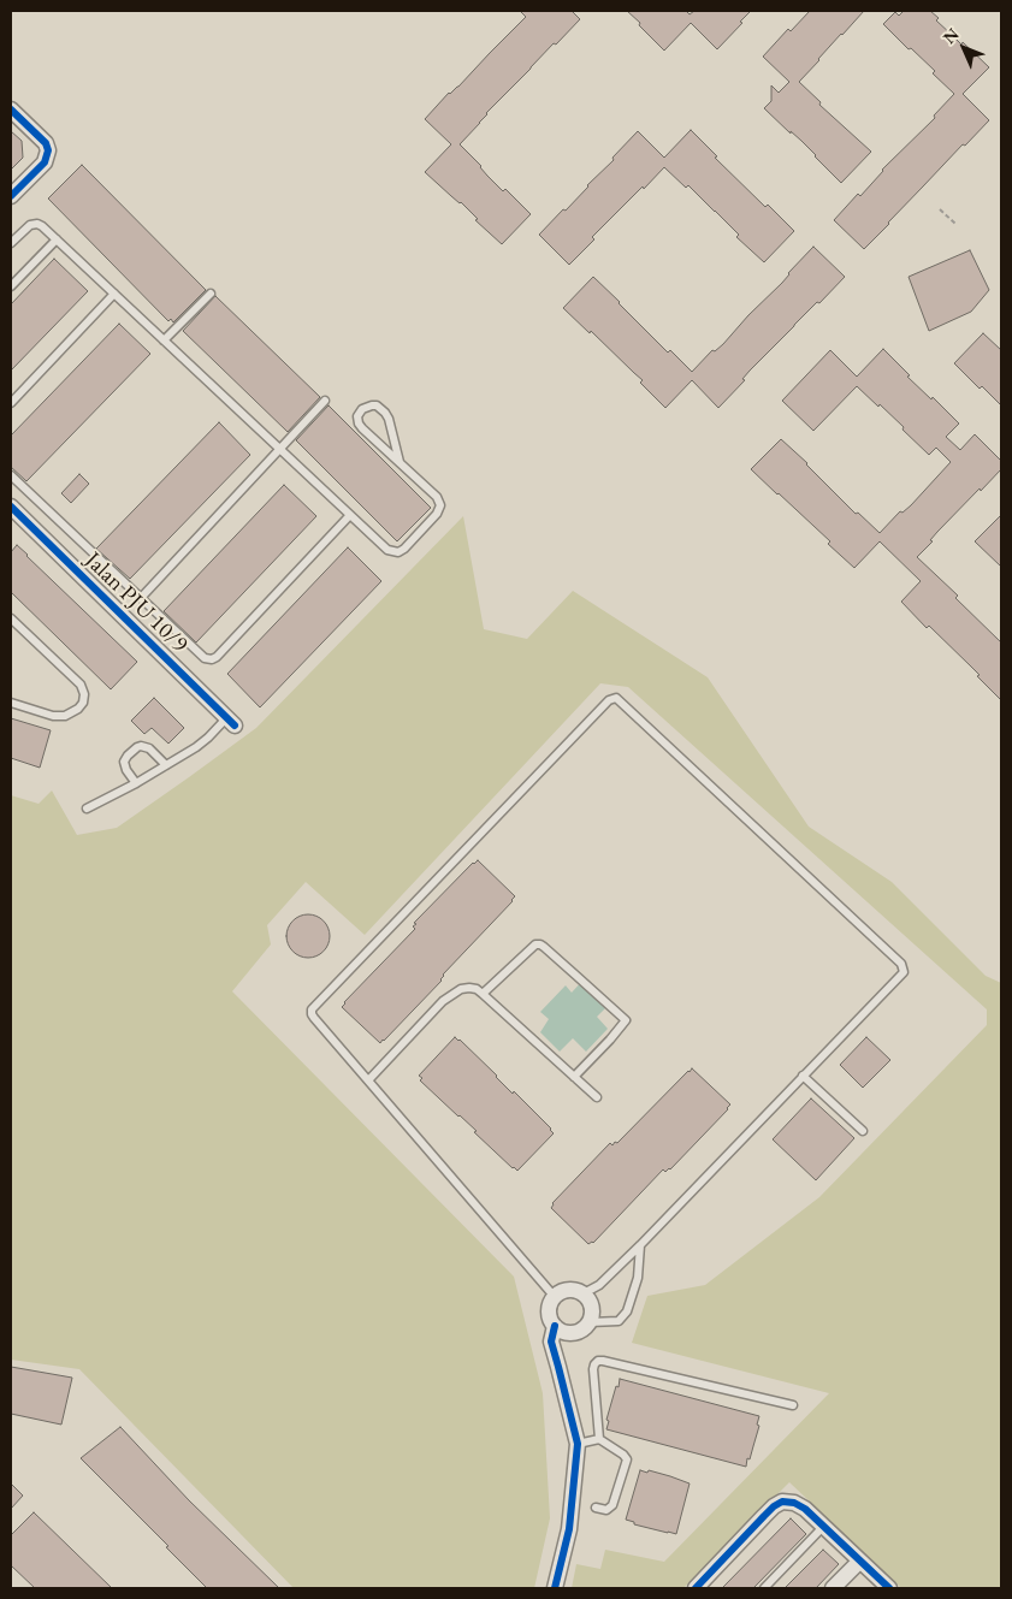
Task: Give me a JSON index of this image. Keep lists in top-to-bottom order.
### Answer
{
  "streets": {
    "street": ["Jalan PJU 10/9"]
  },
  "north": "top left"
}
